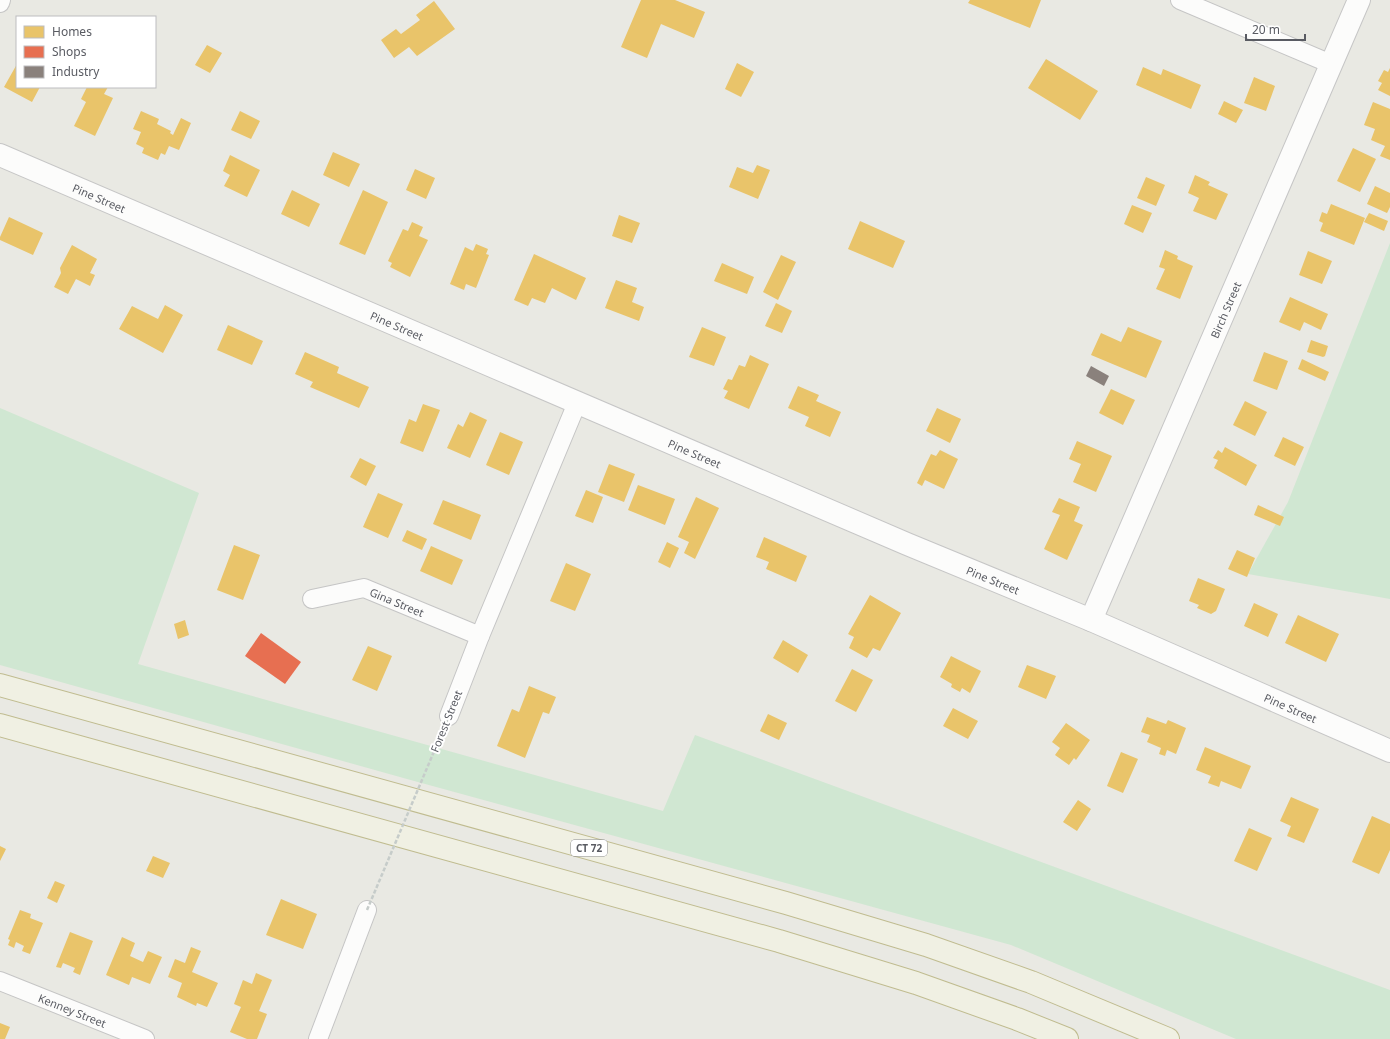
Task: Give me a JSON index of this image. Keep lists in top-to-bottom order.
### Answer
{
  "streets": {
    "highway": ["CT 72"],
    "main road": ["Pine Street", "Birch Street"],
    "street": ["Gina Street", "Forest Street", "Kenney Street"]
  },
  "crossings": [
    ["Pine Street", "Birch Street"],
    ["Pine Street", "Forest Street"],
    ["Gina Street", "Forest Street"]
  ],
  "legend": ["Homes", "Shops", "Industry"],
  "scale_bar": "20 m"
}
